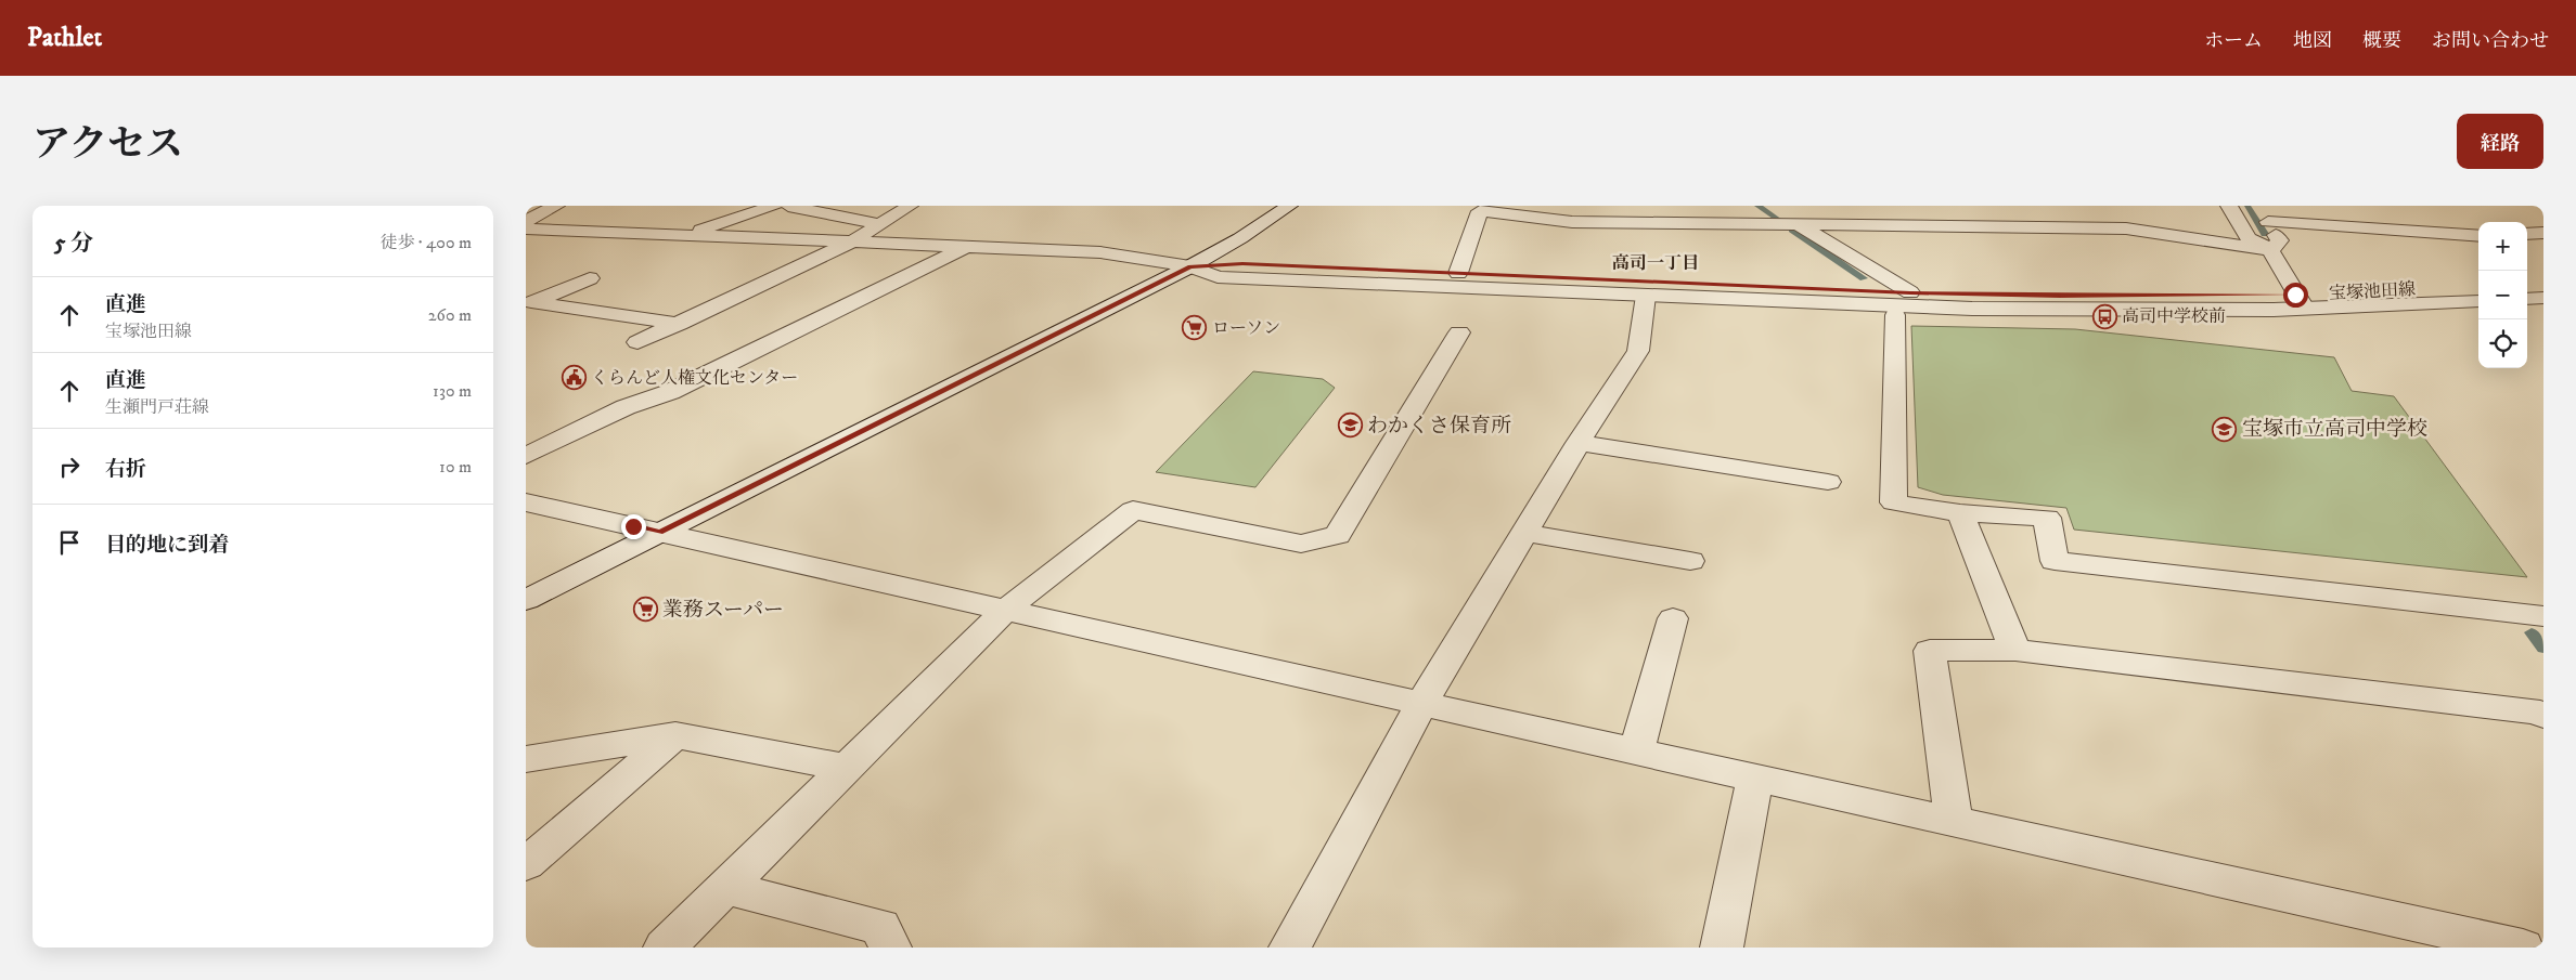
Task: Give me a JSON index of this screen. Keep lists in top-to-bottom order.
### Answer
{
  "streets": {
    "street": ["宝塚池田線"]
  },
  "districts": ["高司一丁目"],
  "places": {
    "bus stop": ["高司中学校前"],
    "supermarket": ["ローソン", "業務スーパー"],
    "public building": ["くらんど人権文化センター"],
    "school or university": ["わかくさ保育所", "宝塚市立高司中学校"]
  },
  "page": {
    "header": "Pathlet",
    "nav": [
      "ホーム",
      "地図",
      "概要",
      "お問い合わせ"
    ],
    "title": "アクセス",
    "buttons": "経路",
    "heading": ["5 分", "徒歩 · 400 m"],
    "map_buttons": ["+", "−"],
    "list": [
      ["直進", "宝塚池田線", "260 m"],
      ["直進", "生瀬門戸荘線", "130 m"],
      ["右折", "10 m"],
      "目的地に到着"
    ]
  }
}
